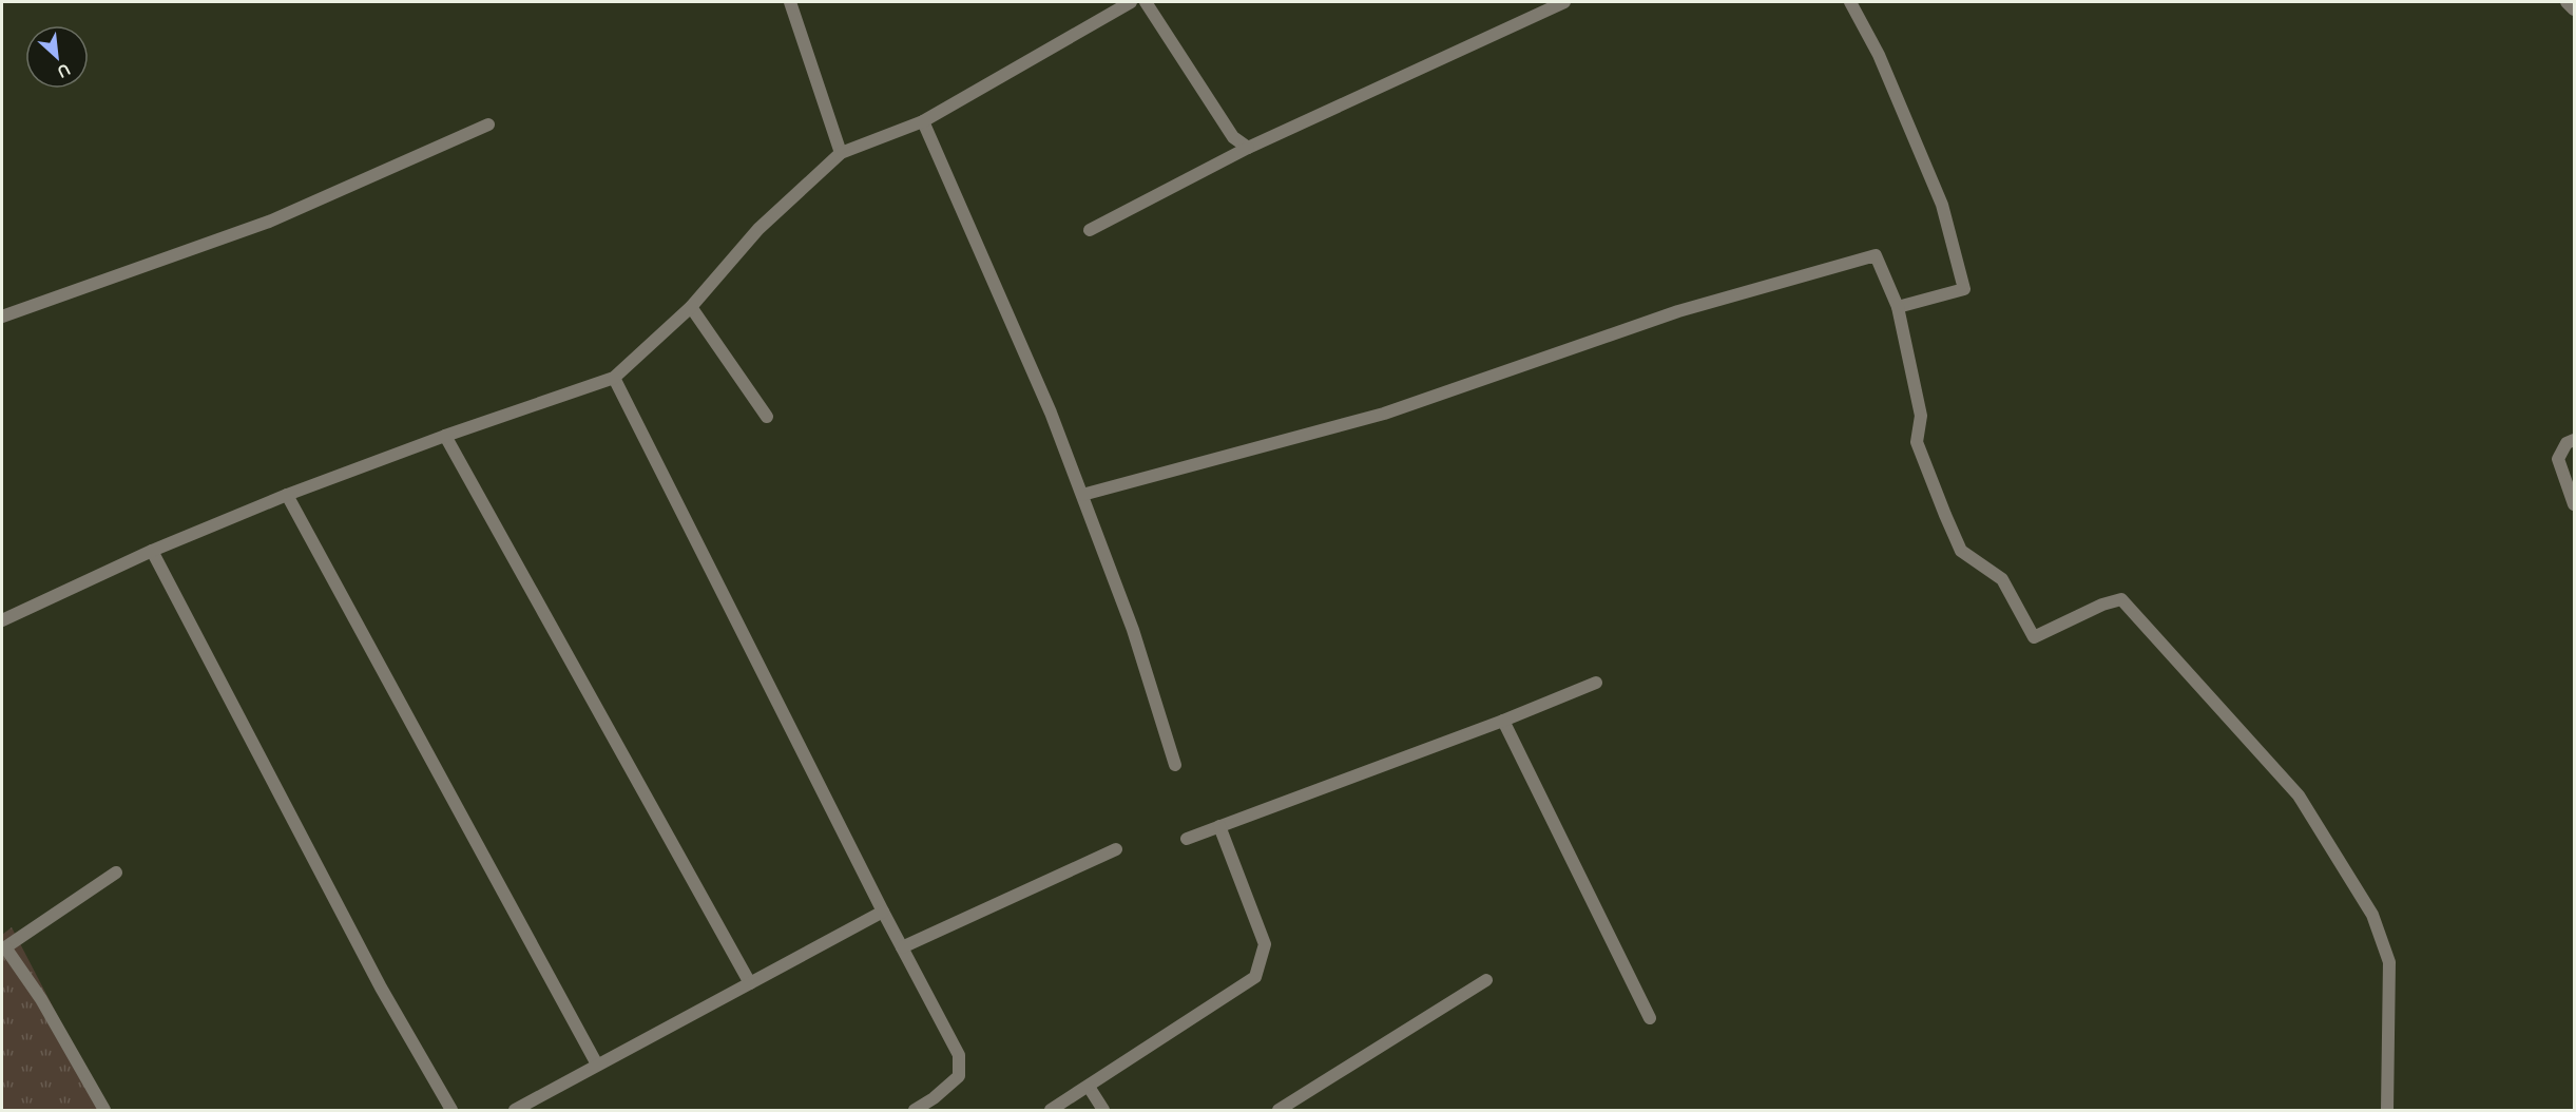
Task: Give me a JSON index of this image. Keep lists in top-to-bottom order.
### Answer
{
  "north": "bottom right"
}
